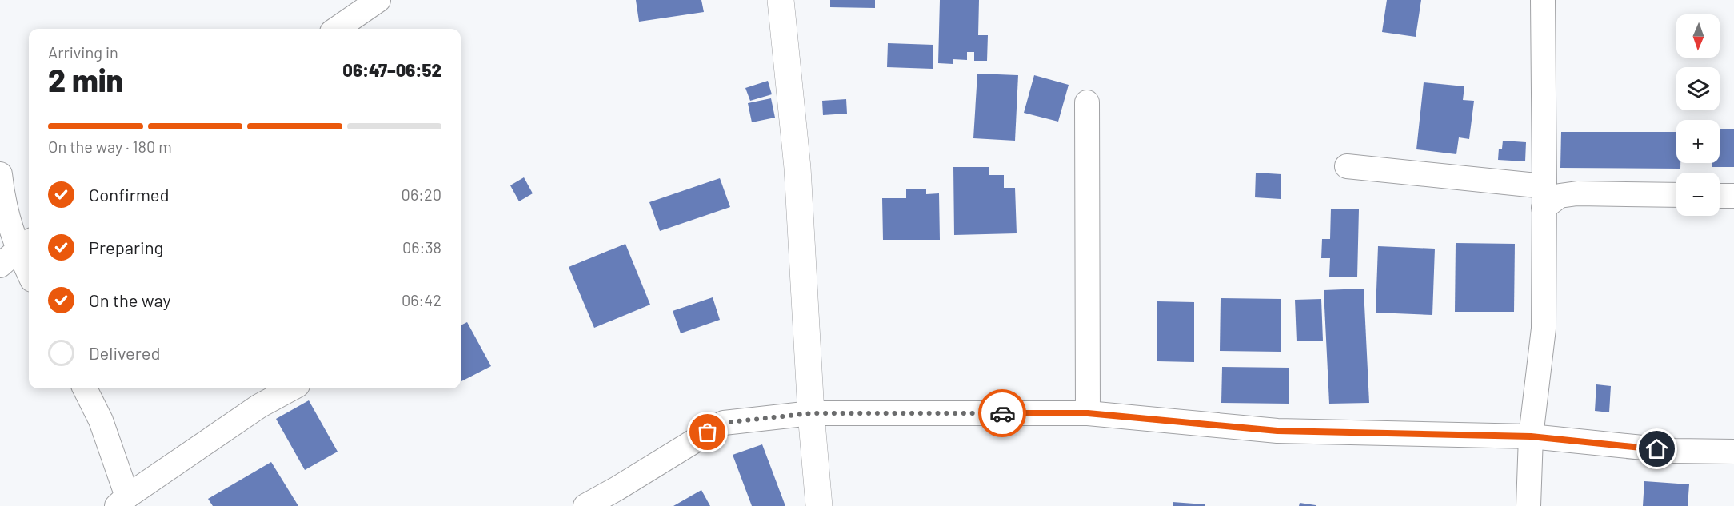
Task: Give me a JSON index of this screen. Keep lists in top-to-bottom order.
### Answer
{
  "north": "bottom",
  "page": {
    "map_buttons": ["+", "−"],
    "heading": ["2 min", "Arriving in", "06:47–06:52"],
    "bar": "On the way · 180 m",
    "list": [
      ["Confirmed", "06:20"],
      ["Preparing", "06:38"],
      ["On the way", "06:42"],
      "Delivered"
    ]
  }
}
